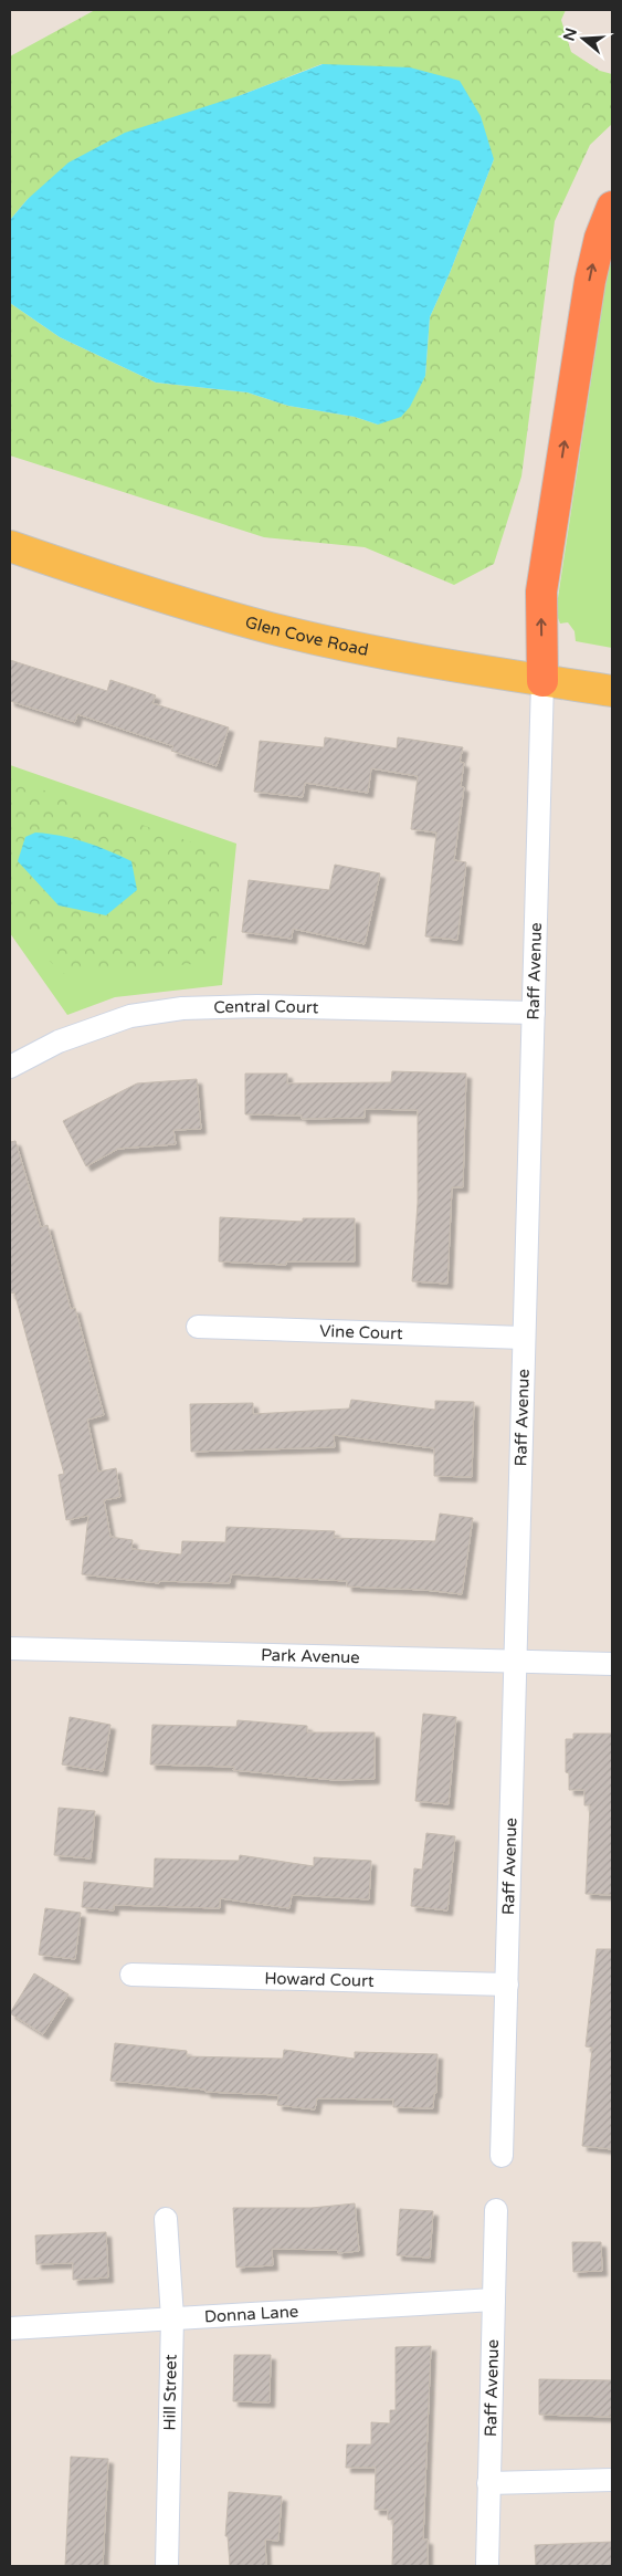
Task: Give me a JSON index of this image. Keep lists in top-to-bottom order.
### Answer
{
  "streets": {
    "main road": ["Glen Cove Road"],
    "street": [
      "Raff Avenue",
      "Central Court",
      "Vine Court",
      "Park Avenue",
      "Howard Court",
      "Donna Lane",
      "Hill Street"
    ]
  },
  "crossings": [
    ["Glen Cove Road", "Raff Avenue"],
    ["Raff Avenue", "Central Court"],
    ["Raff Avenue", "Vine Court"],
    ["Raff Avenue", "Park Avenue"],
    ["Raff Avenue", "Howard Court"],
    ["Raff Avenue", "Donna Lane"],
    ["Donna Lane", "Hill Street"]
  ],
  "north": "left"
}
